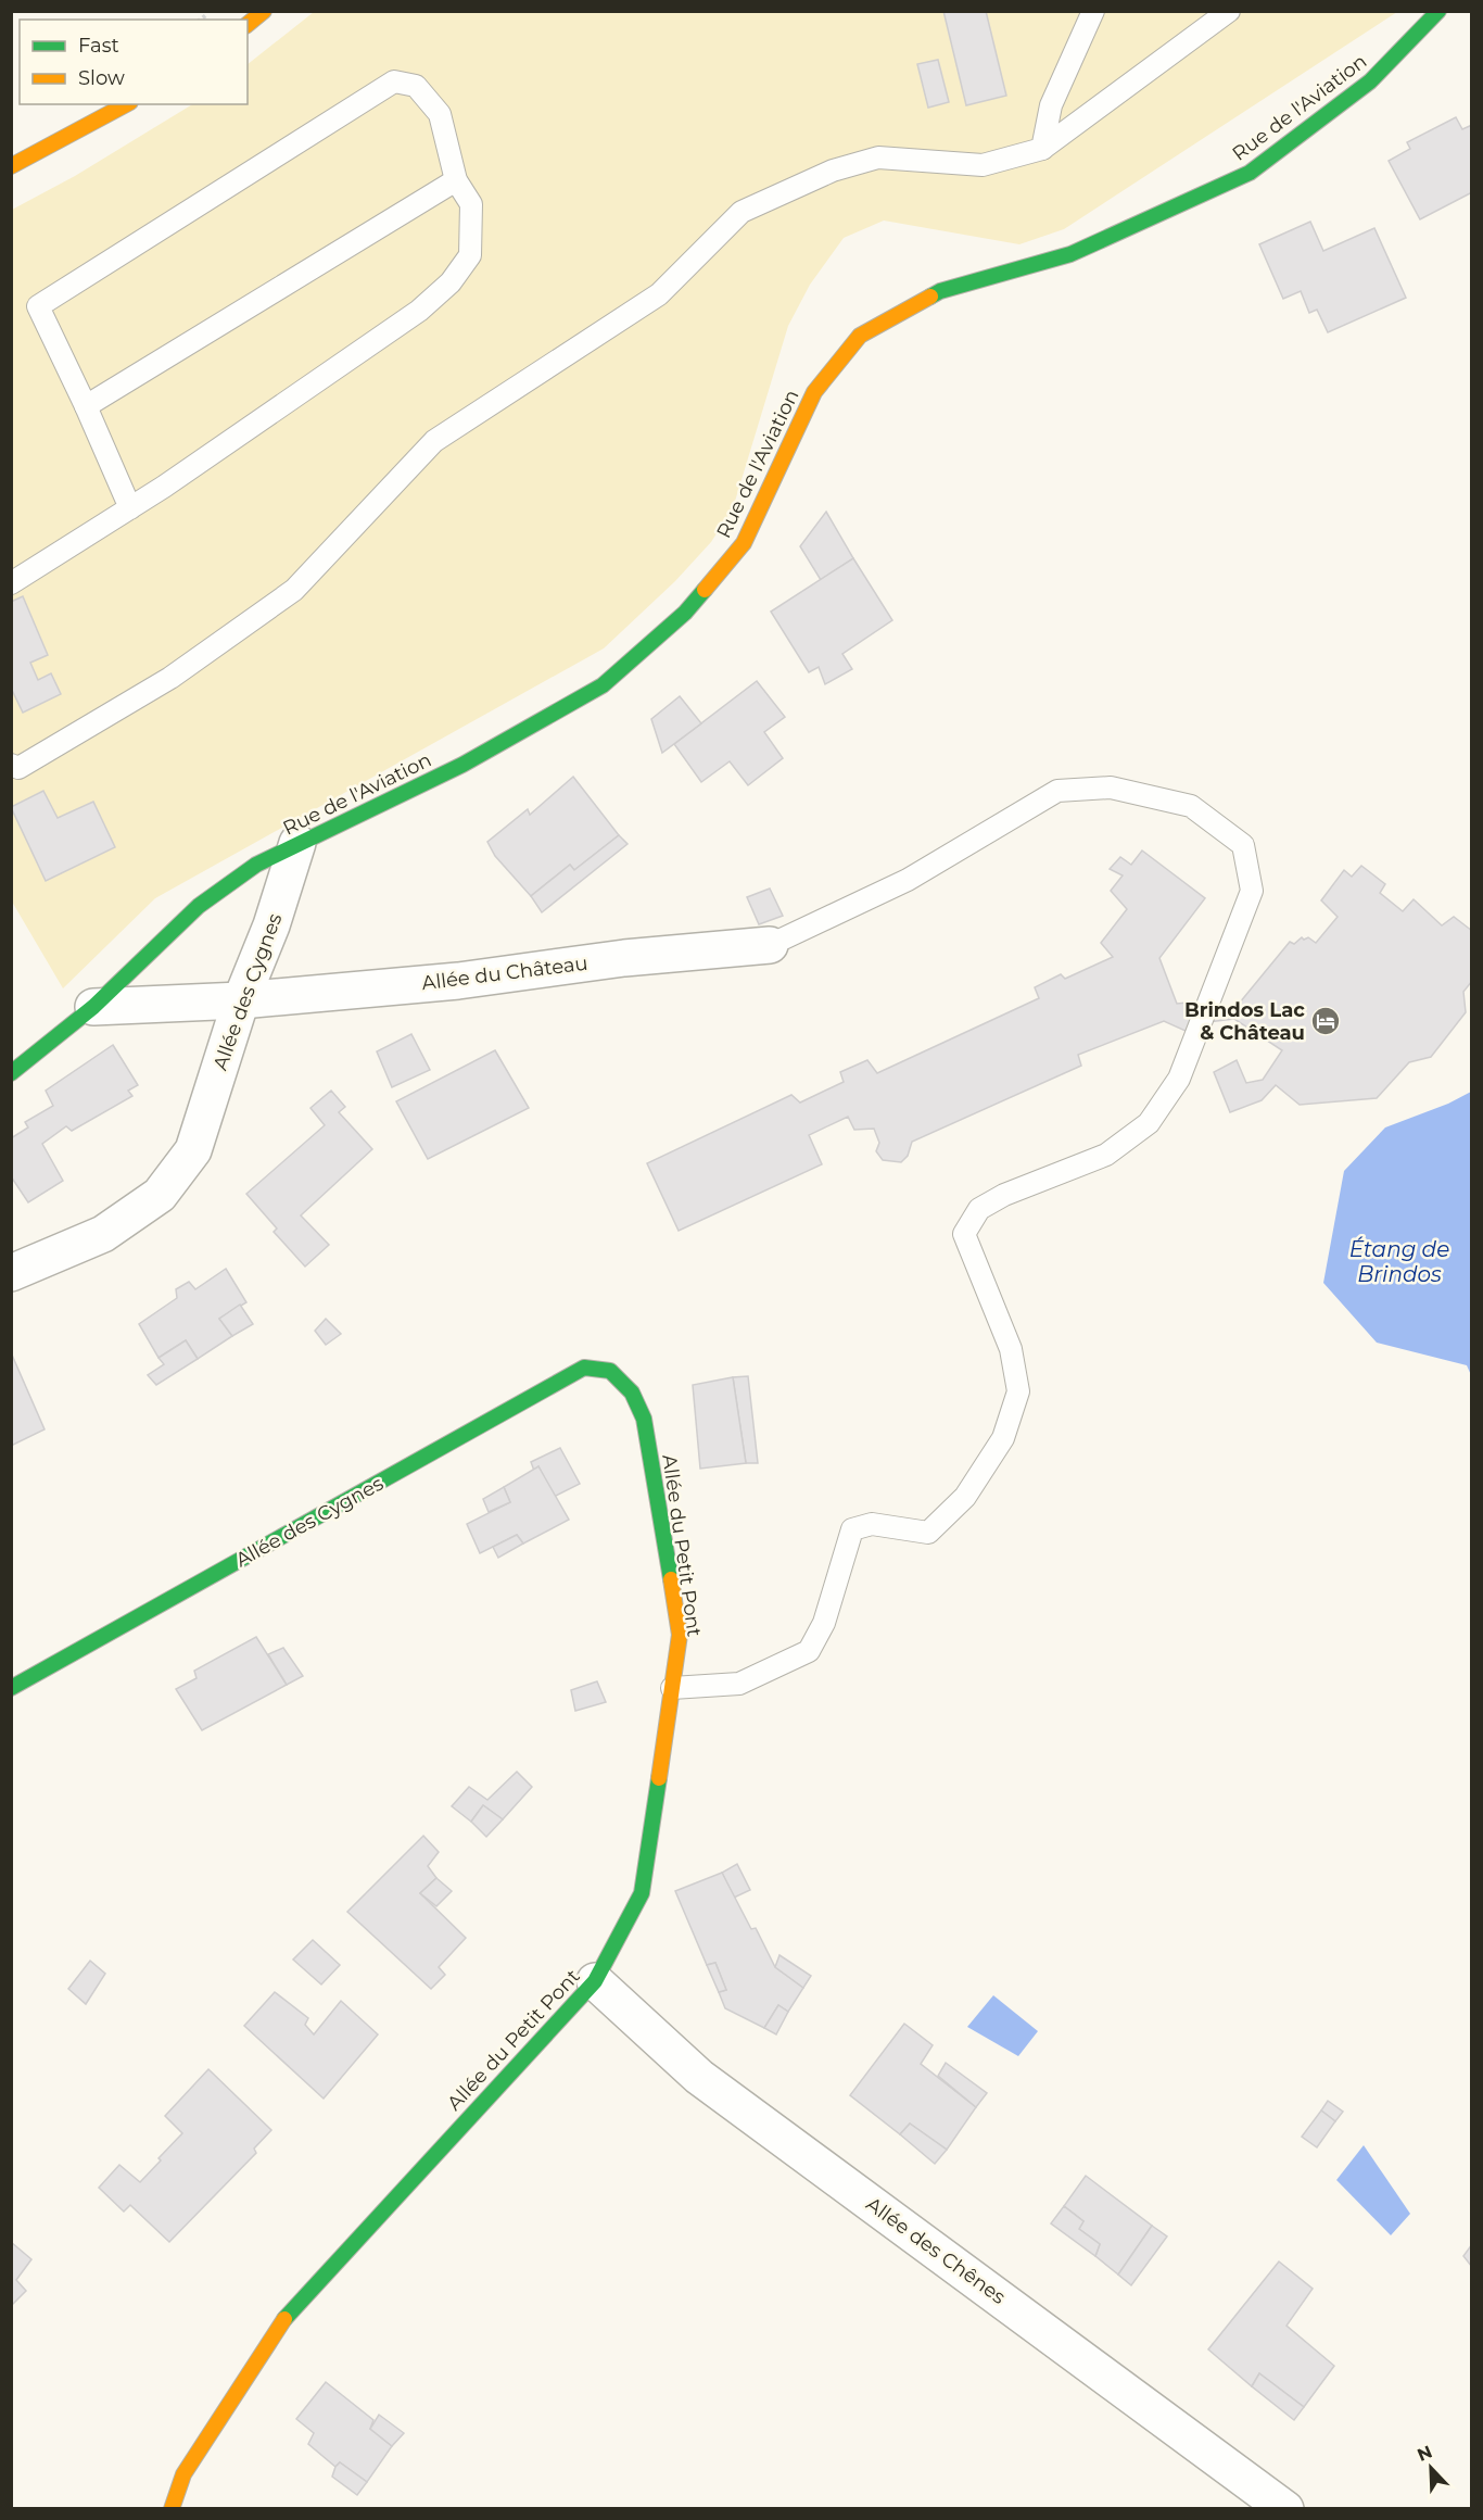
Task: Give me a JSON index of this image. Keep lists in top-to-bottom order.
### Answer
{
  "streets": {
    "street": [
      "Rue de l'Aviation",
      "Allée du Château",
      "Allée des Cygnes",
      "Allée du Petit Pont",
      "Allée des Chênes"
    ]
  },
  "crossings": [
    ["Rue de l'Aviation", "Allée du Château"],
    ["Rue de l'Aviation", "Allée des Cygnes"],
    ["Allée du Château", "Allée des Cygnes"],
    ["Allée des Cygnes", "Allée du Petit Pont"],
    ["Allée du Petit Pont", "Allée des Chênes"]
  ],
  "water": ["Étang de Brindos"],
  "places": {
    "hotel": ["Brindos Lac & Château"]
  },
  "legend": ["Fast", "Slow"],
  "north": "top left"
}
